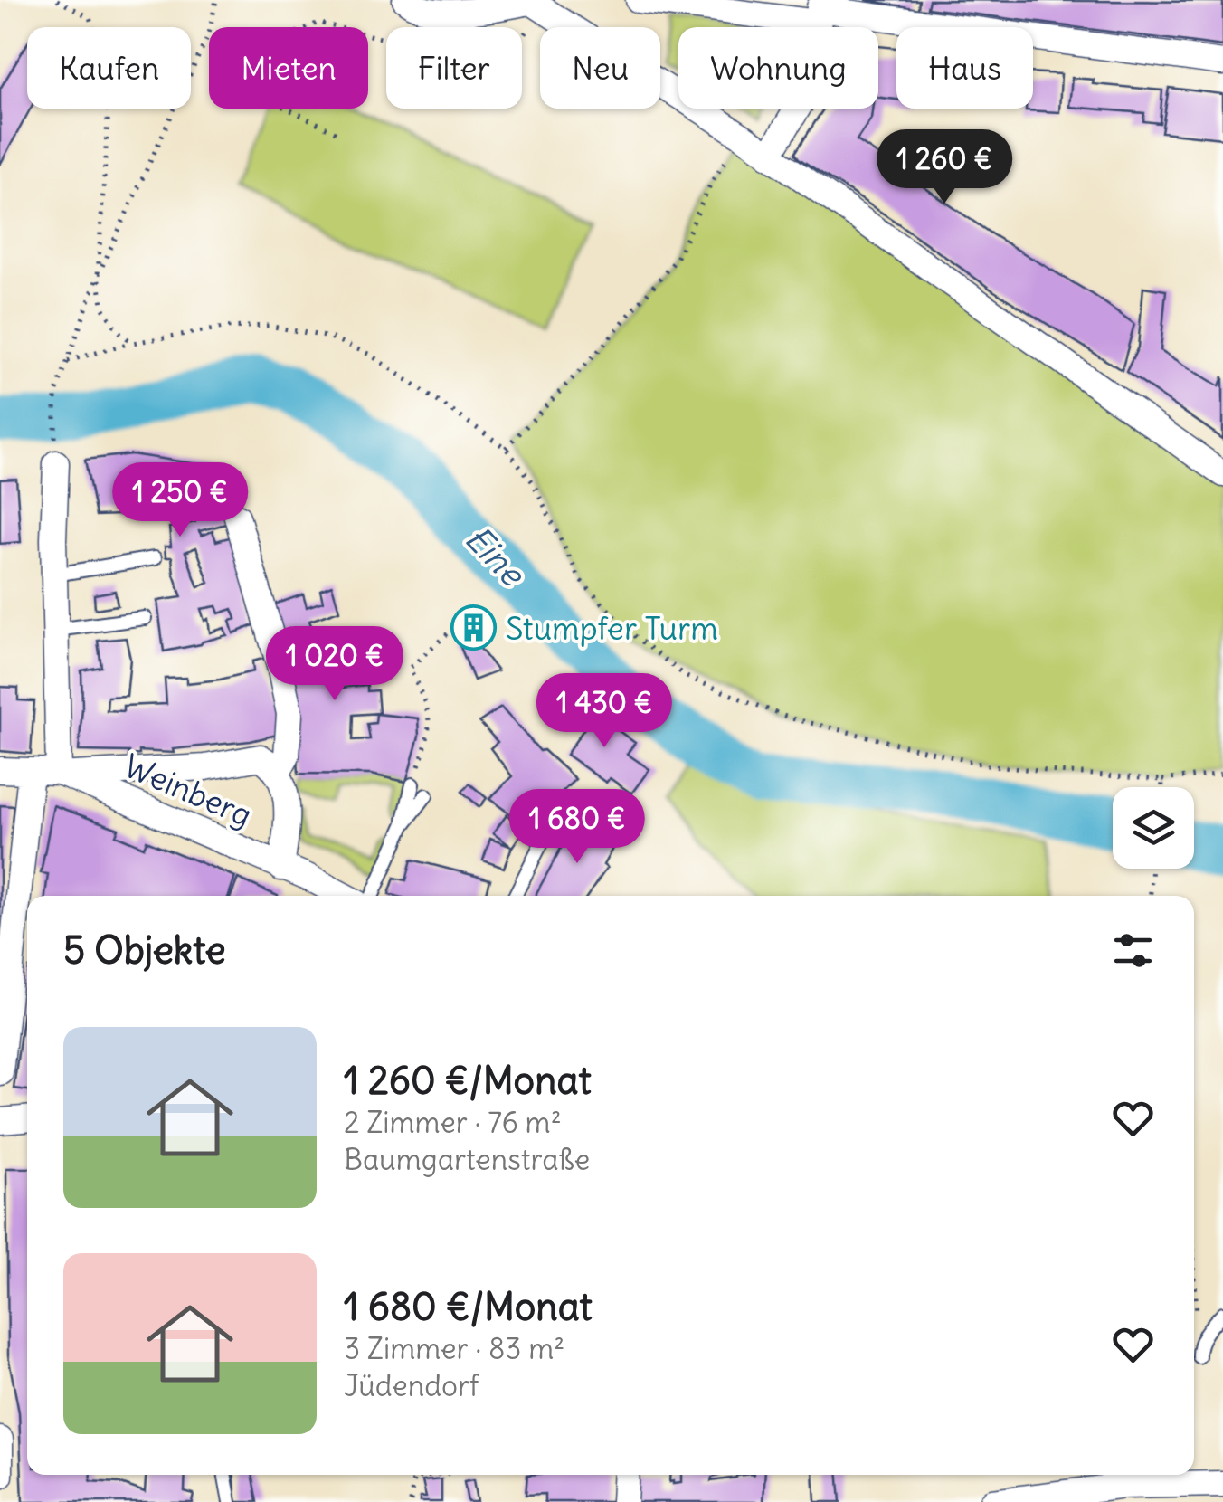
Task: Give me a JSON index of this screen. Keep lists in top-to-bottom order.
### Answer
{
  "streets": {
    "street": ["Weinberg"]
  },
  "water": ["Eine"],
  "places": {
    "building": ["Stumpfer Turm"]
  },
  "page": {
    "chip": [
      "Kaufen",
      "Mieten",
      "Filter",
      "Neu",
      "Wohnung",
      "Haus"
    ],
    "price": [
      "1 260 €",
      "1 250 €",
      "1 020 €",
      "1 430 €",
      "1 680 €"
    ],
    "heading": "5 Objekte",
    "list": [
      {
        "name": "1 260 €/Monat",
        "note": "2 Zimmer · 76 m² · Baumgartenstraße"
      },
      {
        "name": "1 680 €/Monat",
        "note": "3 Zimmer · 83 m² · Jüdendorf"
      }
    ]
  }
}
